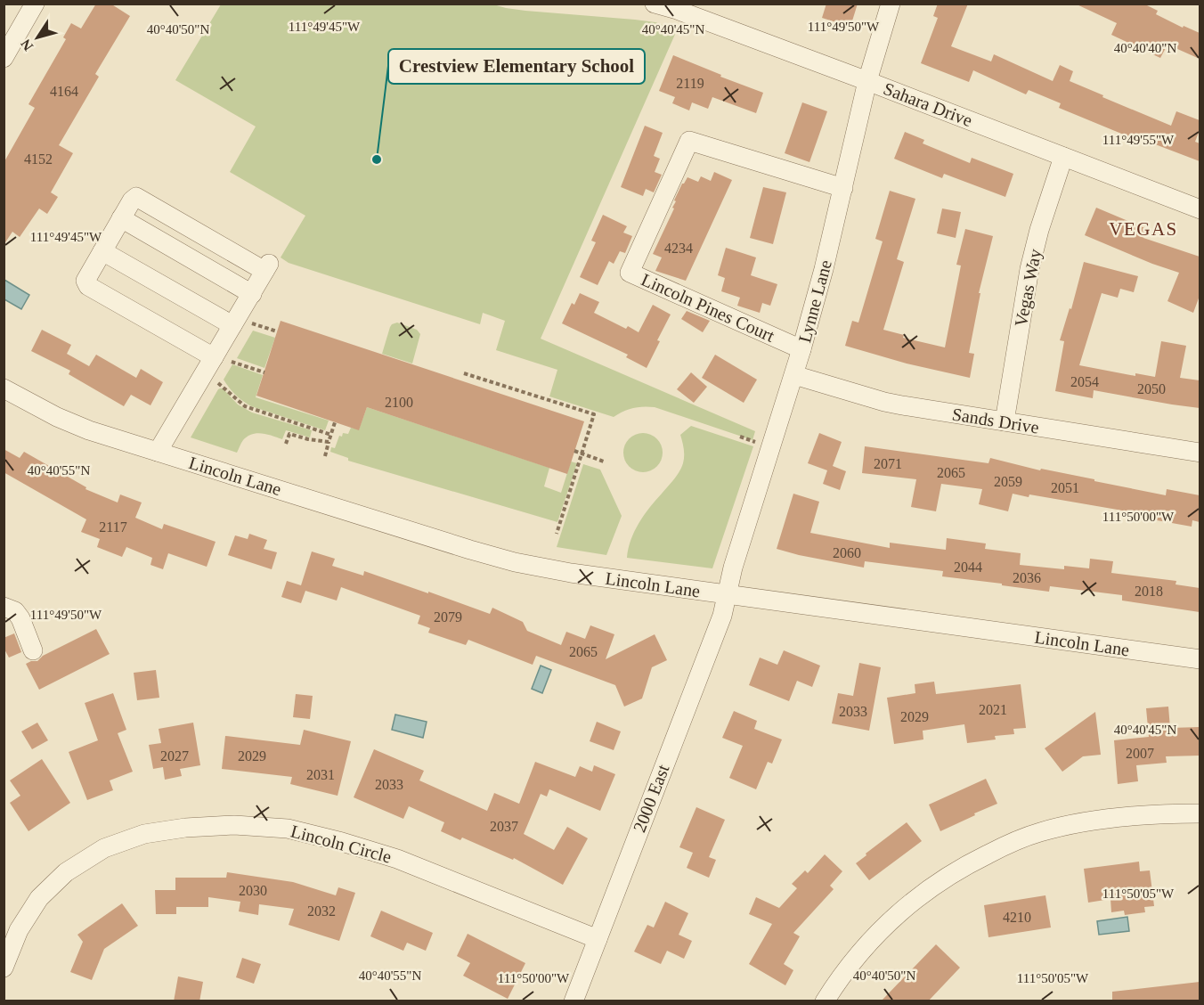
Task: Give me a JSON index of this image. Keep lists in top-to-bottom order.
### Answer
{
  "streets": {
    "street": [
      "Sahara Drive",
      "Vegas Way",
      "Lynne Lane",
      "Lincoln Pines Court",
      "Sands Drive",
      "Lincoln Lane",
      "2000 East",
      "Lincoln Circle"
    ]
  },
  "crossings": [
    ["Sahara Drive", "Vegas Way"],
    ["Sahara Drive", "Lynne Lane"],
    ["Vegas Way", "Sands Drive"],
    ["Lynne Lane", "Lincoln Pines Court"],
    ["Lynne Lane", "Sands Drive"],
    ["Lynne Lane", "Lincoln Lane"],
    ["Lynne Lane", "2000 East"],
    ["Lincoln Lane", "2000 East"],
    ["2000 East", "Lincoln Circle"]
  ],
  "districts": ["VEGAS"],
  "places": ["Crestview Elementary School"],
  "house_numbers": [
    "2119",
    "4164",
    "4152",
    "4234",
    "2054",
    "2050",
    "2100",
    "2071",
    "2065",
    "2059",
    "2051",
    "2117",
    "2060",
    "2044",
    "2036",
    "2018",
    "2079",
    "2065",
    "2021",
    "2033",
    "2029",
    "2007",
    "2027",
    "2029",
    "2031",
    "2033",
    "2037",
    "2030",
    "2032",
    "4210"
  ],
  "north": "bottom left",
  "coordinates": [
    "111°49'45\"W",
    "111°49'50\"W",
    "40°40'50\"N",
    "40°40'45\"N",
    "40°40'40\"N",
    "111°49'55\"W",
    "40°40'55\"N",
    "111°50'00\"W",
    "111°50'05\"W"
  ]
}
